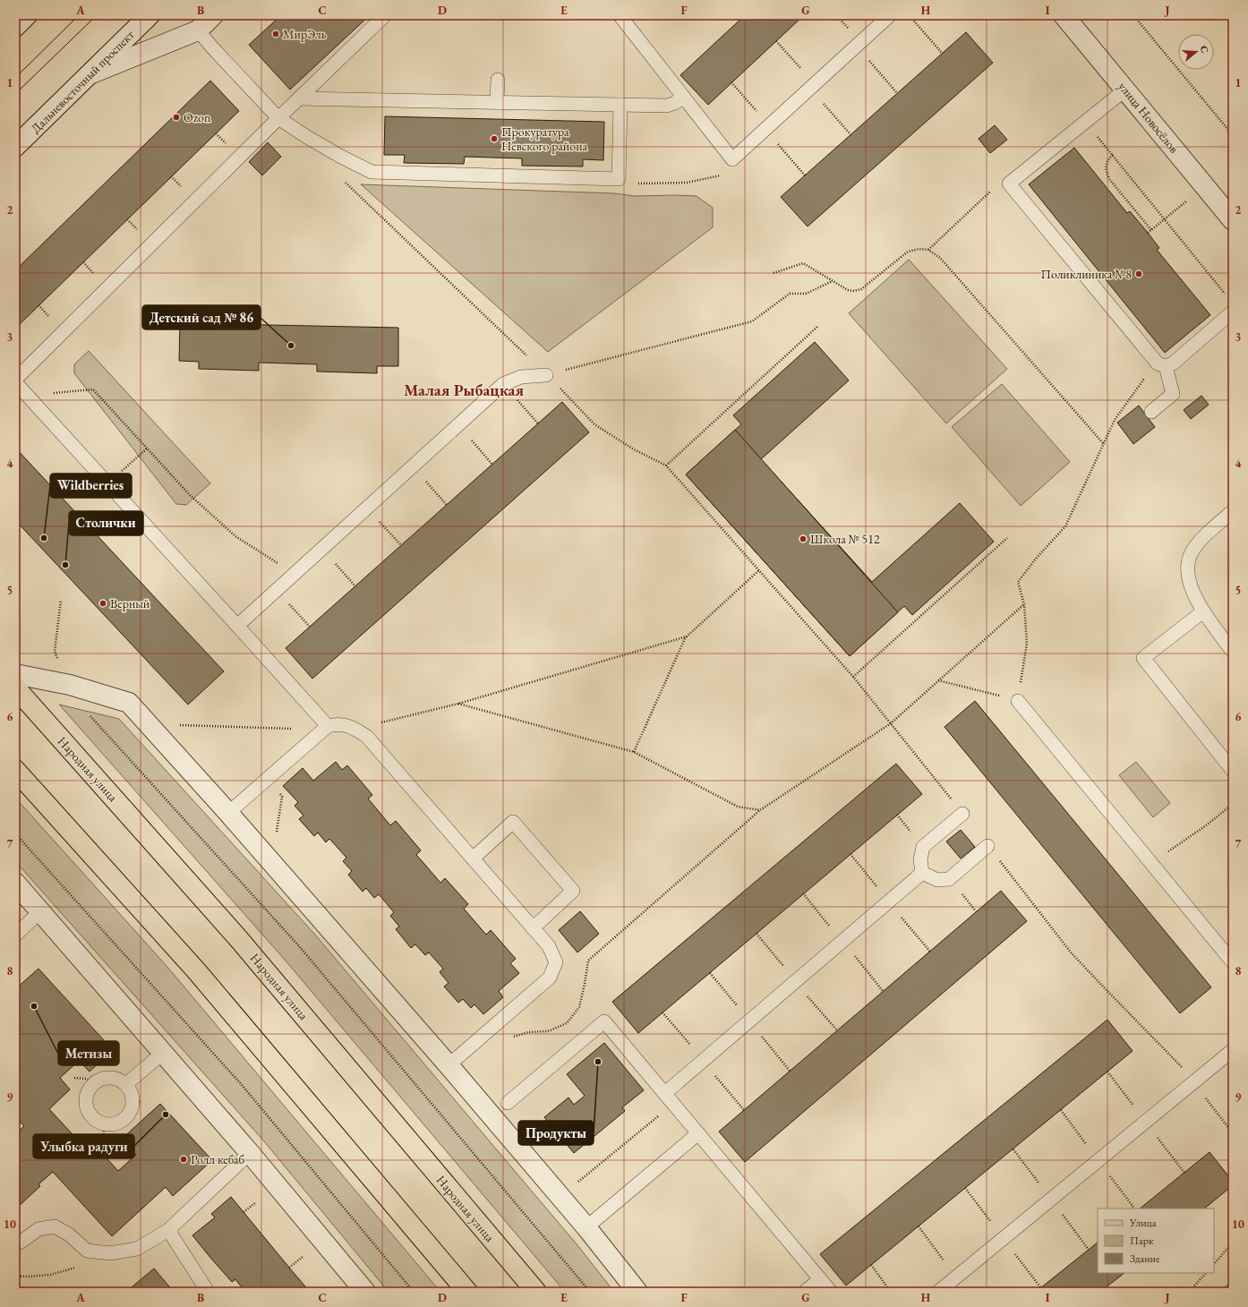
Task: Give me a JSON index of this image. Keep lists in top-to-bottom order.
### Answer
{
  "streets": {
    "main road": ["Народная улица"],
    "street": ["Дальневосточный проспект", "улица Новосёлов"]
  },
  "districts": ["Малая Рыбацкая"],
  "places": [
    "МирЭль",
    "Ozon",
    "Прокуратура Невского района",
    "Поликлиника №8",
    "Детский сад № 86",
    "Wildberries",
    "Школа № 512",
    "Столички",
    "Верный",
    "Метизы",
    "Продукты",
    "Улыбка радуги",
    "Ролл кебаб"
  ],
  "legend": ["Улица", "Парк", "Здание"],
  "north": "right",
  "grid": {
    "columns": [
      "A",
      "B",
      "C",
      "D",
      "E",
      "F",
      "G",
      "H",
      "I",
      "J"
    ],
    "rows": [
      "1",
      "2",
      "3",
      "4",
      "5",
      "6",
      "7",
      "8",
      "9",
      "10"
    ]
  }
}
